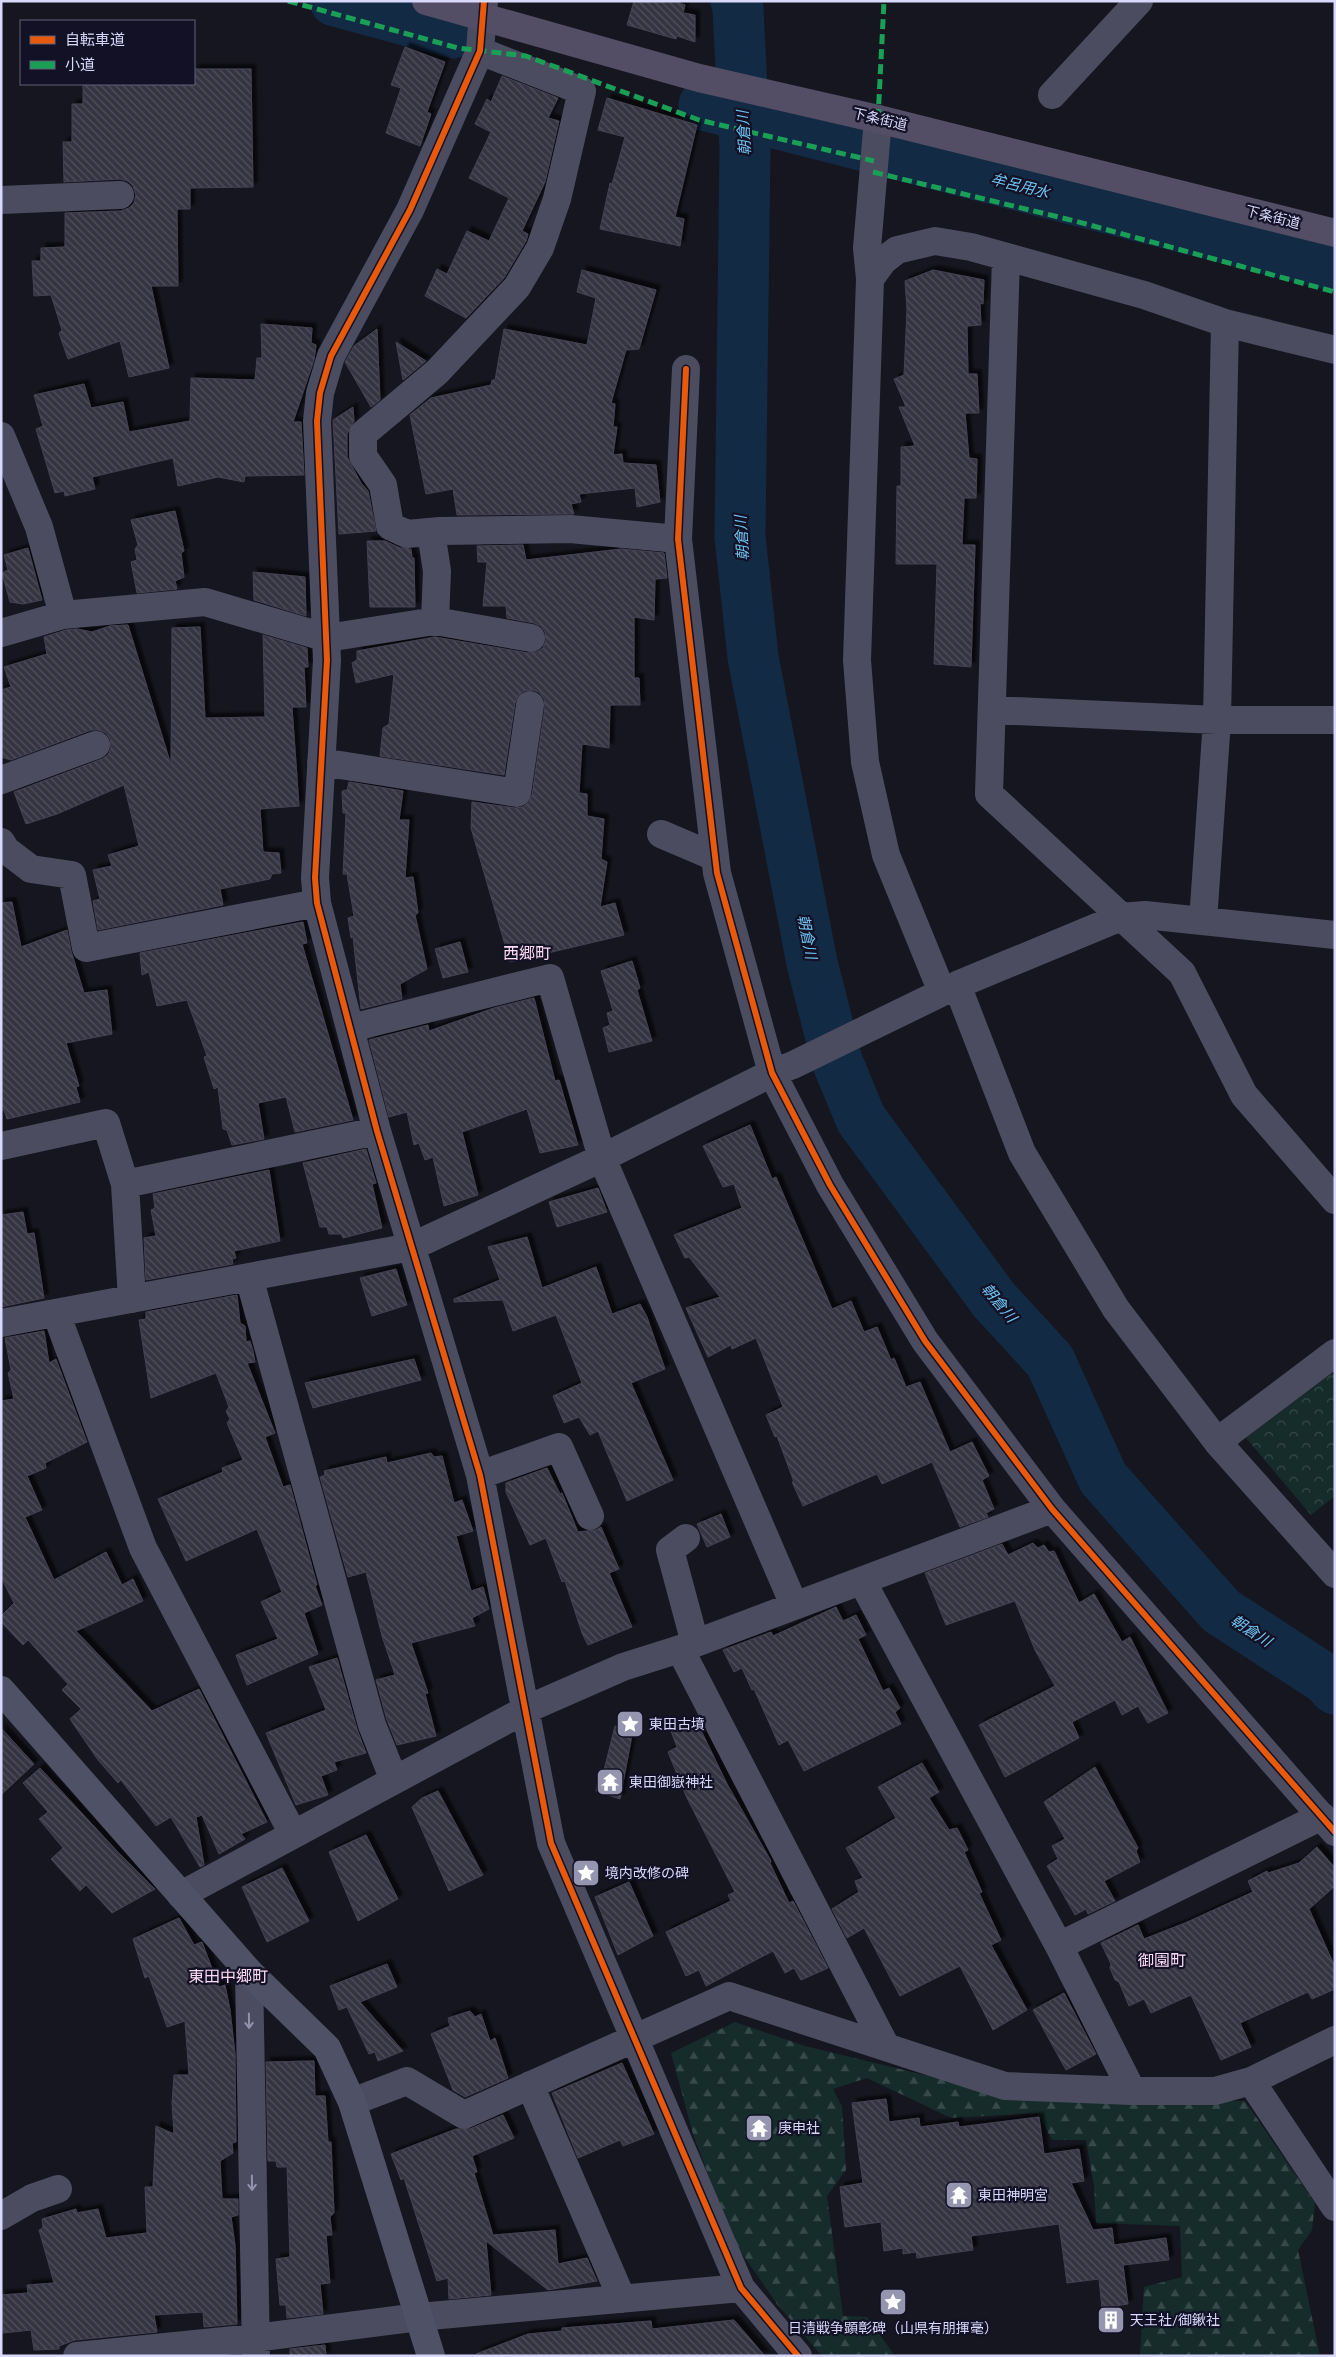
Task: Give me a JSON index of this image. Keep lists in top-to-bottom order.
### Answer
{
  "streets": {
    "main road": ["下条街道"]
  },
  "districts": ["西郷町", "御園町", "東田中郷町"],
  "water": ["朝倉川", "牟呂用水"],
  "places": {
    "place": ["東田古墳", "境内改修の碑", "日清戦争顕彰碑（山県有朋揮毫）"],
    "temple": ["東田御嶽神社", "庚申社", "東田神明宮"],
    "building": ["天王社/御鍬社"]
  },
  "legend": ["自転車道", "小道"]
}
